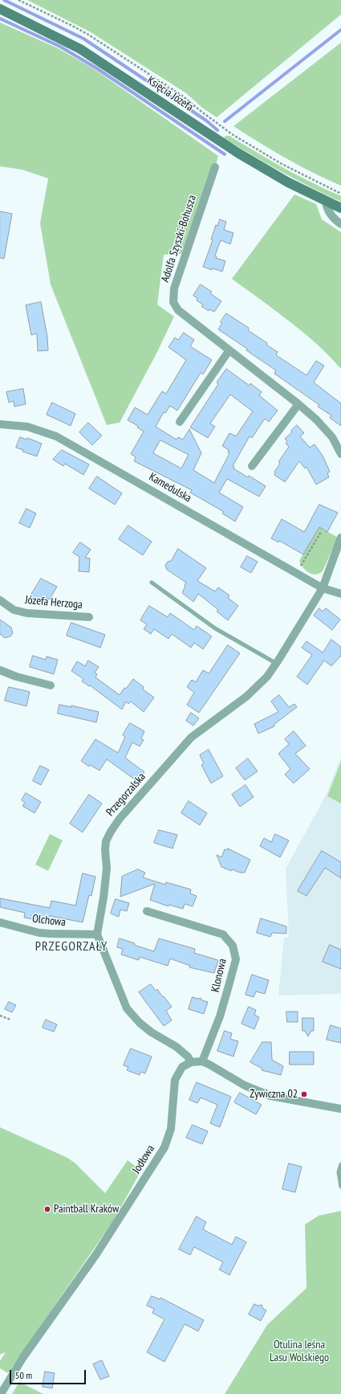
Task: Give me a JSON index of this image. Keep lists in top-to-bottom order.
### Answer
{
  "streets": {
    "main road": ["Księcia Józefa"],
    "street": [
      "Adolfa Szyszki-Bohusza",
      "Kamedulska",
      "Józefa Herzoga",
      "Przegorzalska",
      "Olchowa",
      "Klonowa",
      "Jodłowa"
    ]
  },
  "crossings": [
    ["Kamedulska", "Przegorzalska"],
    ["Przegorzalska", "Olchowa"]
  ],
  "districts": ["PRZEGORZAŁY"],
  "parks": ["Otulina leśna Lasu Wolskiego"],
  "places": ["Żywiczna 02", "Paintball Kraków"],
  "scale_bar": "50 m"
}
